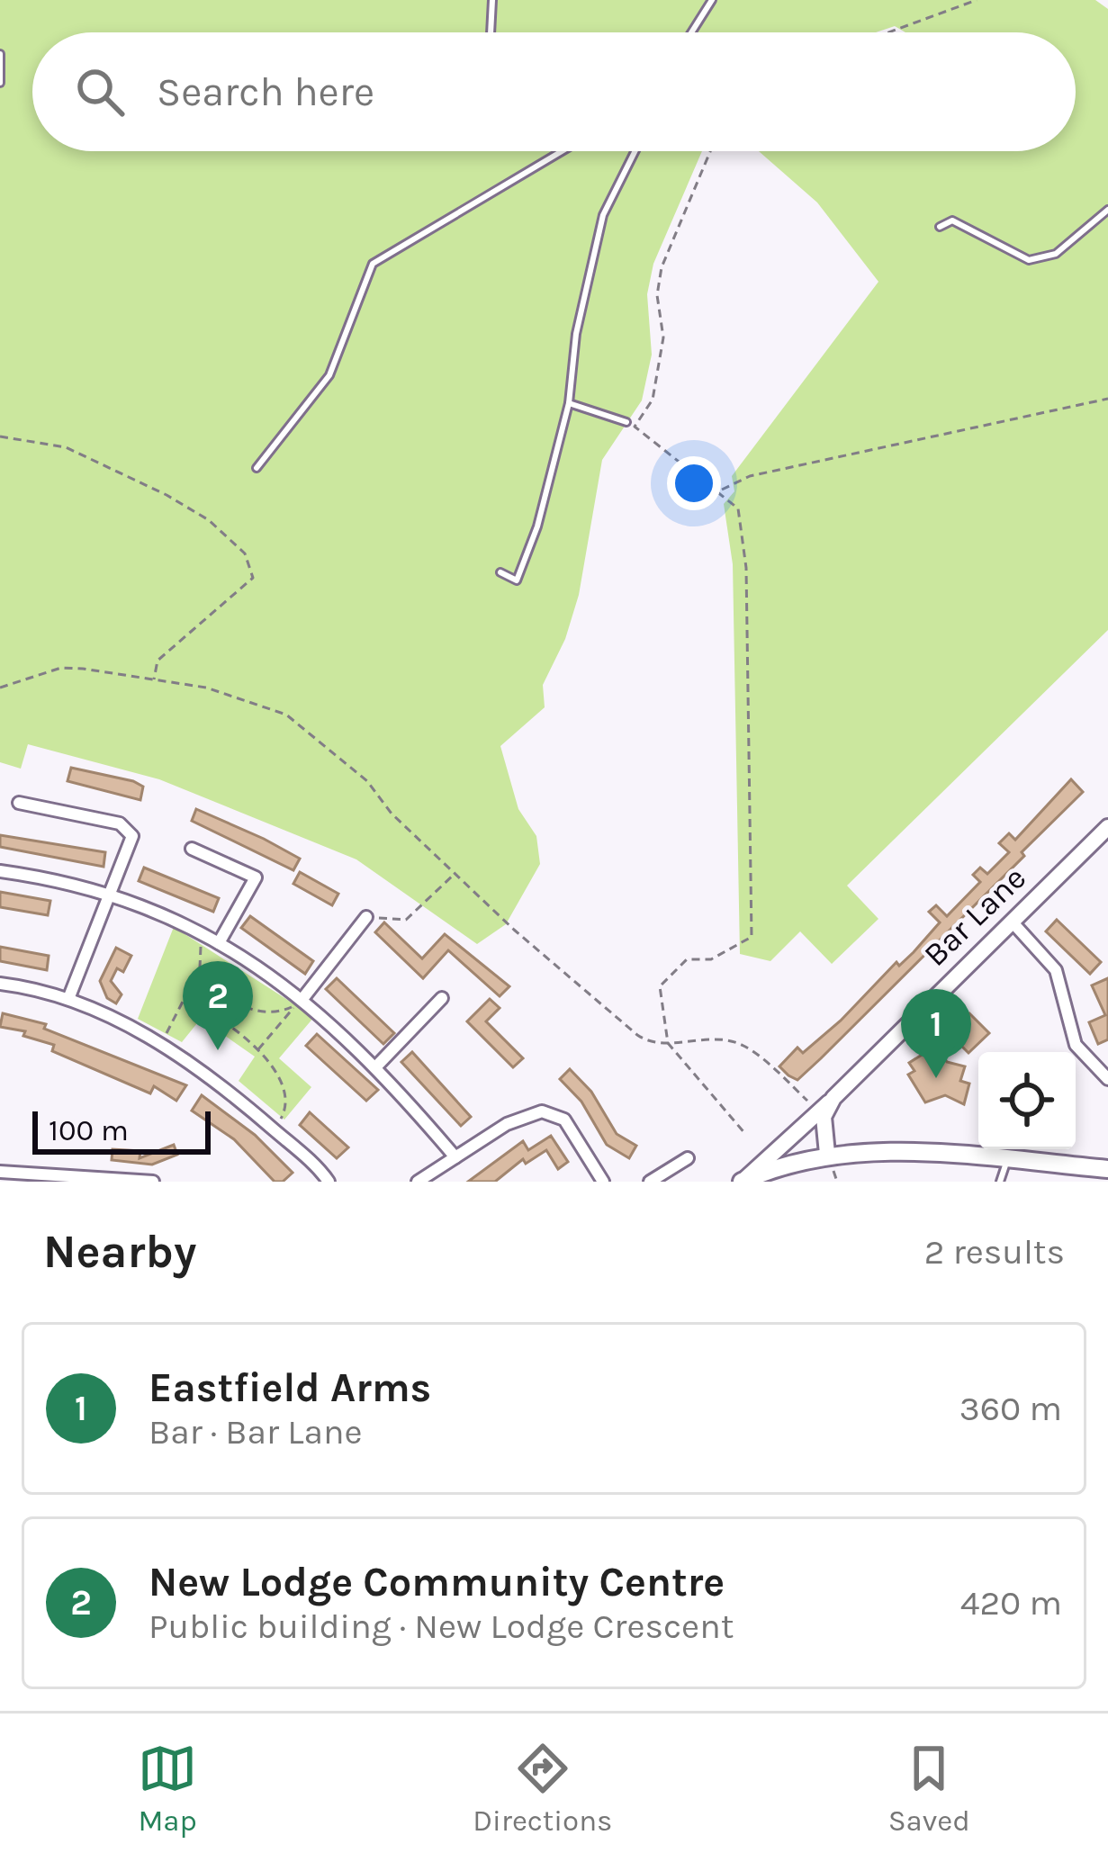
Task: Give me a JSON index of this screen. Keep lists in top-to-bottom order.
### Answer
{
  "streets": {
    "main road": ["Bar Lane"]
  },
  "scale_bar": "100 m",
  "page": {
    "search": "Search here",
    "pins": ["2", "1"],
    "scale": "100 m",
    "heading": ["Nearby", "2 results"],
    "list": [
      {
        "mark": "1",
        "name": "Eastfield Arms",
        "note": "Bar · Bar Lane",
        "value": "360 m"
      },
      {
        "mark": "2",
        "name": "New Lodge Community Centre",
        "note": "Public building · New Lodge Crescent",
        "value": "420 m"
      }
    ],
    "nav": ["Map", "Directions", "Saved"]
  }
}
